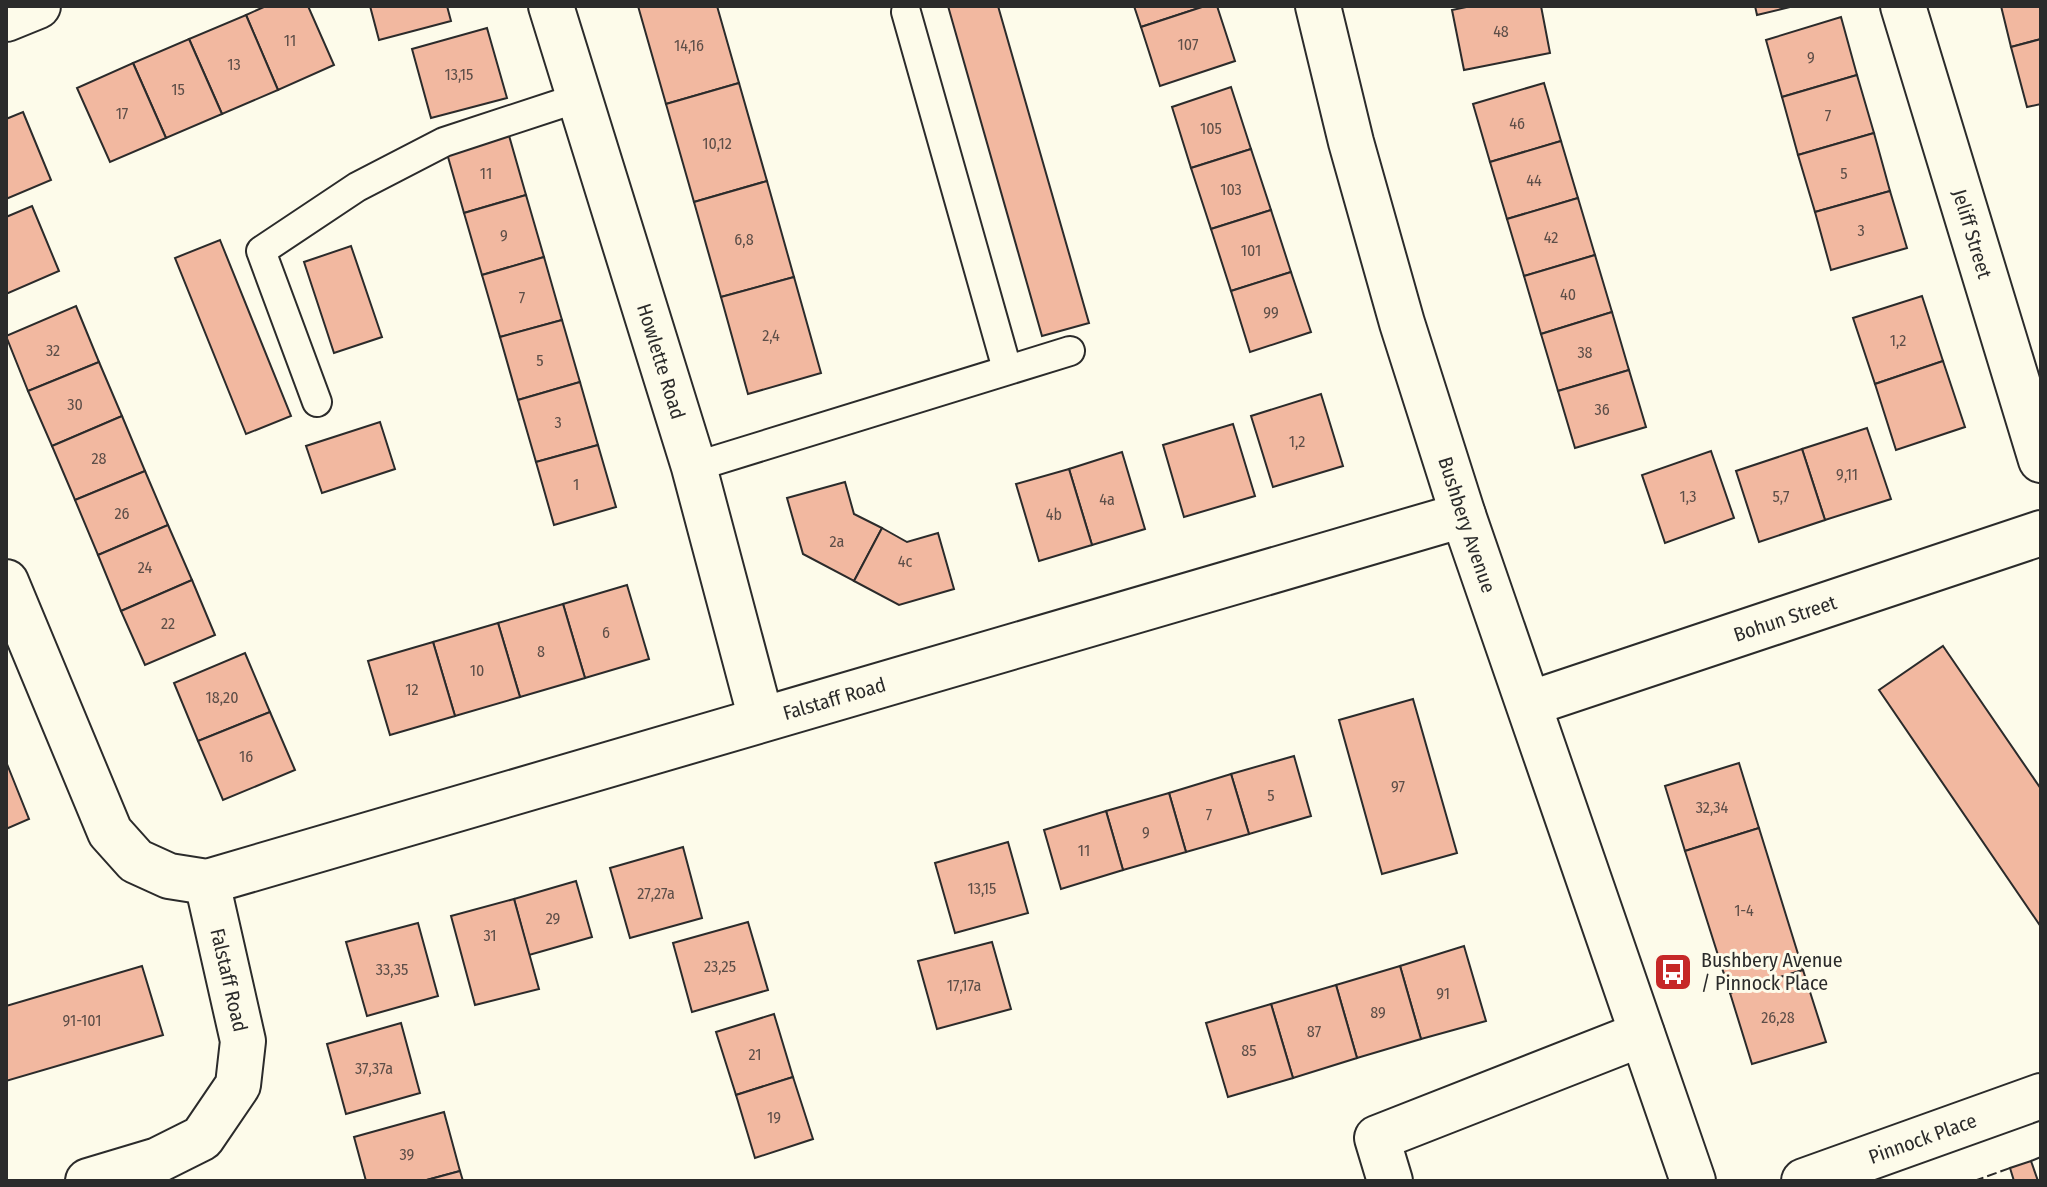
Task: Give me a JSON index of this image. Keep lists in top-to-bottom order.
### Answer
{
  "streets": {
    "street": [
      "Jeliff Street",
      "Howlette Road",
      "Bushbery Avenue",
      "Bohun Street",
      "Falstaff Road",
      "Pinnock Place"
    ]
  },
  "crossings": [
    ["Howlette Road", "Falstaff Road"],
    ["Bushbery Avenue", "Bohun Street"],
    ["Bushbery Avenue", "Falstaff Road"]
  ],
  "places": {
    "bus stop": ["Bushbery Avenue / Pinnock Place"]
  },
  "house_numbers": [
    "48",
    "11",
    "107",
    "14,16",
    "9",
    "13",
    "13,15",
    "15",
    "17",
    "7",
    "46",
    "105",
    "10,12",
    "11",
    "5",
    "44",
    "103",
    "3",
    "9",
    "42",
    "6,8",
    "101",
    "40",
    "7",
    "99",
    "2,4",
    "1,2",
    "32",
    "38",
    "5",
    "30",
    "36",
    "3",
    "1,2",
    "28",
    "9,11",
    "1",
    "1,3",
    "5,7",
    "4a",
    "26",
    "4b",
    "2a",
    "4c",
    "24",
    "22",
    "6",
    "8",
    "10",
    "12",
    "18,20",
    "16",
    "97",
    "5",
    "32,34",
    "7",
    "9",
    "11",
    "13,15",
    "27,27a",
    "1-4",
    "29",
    "31",
    "23,25",
    "33,35",
    "17,17a",
    "91",
    "89",
    "26,28",
    "91-101",
    "87",
    "85",
    "21",
    "37,37a",
    "19",
    "39"
  ]
}
